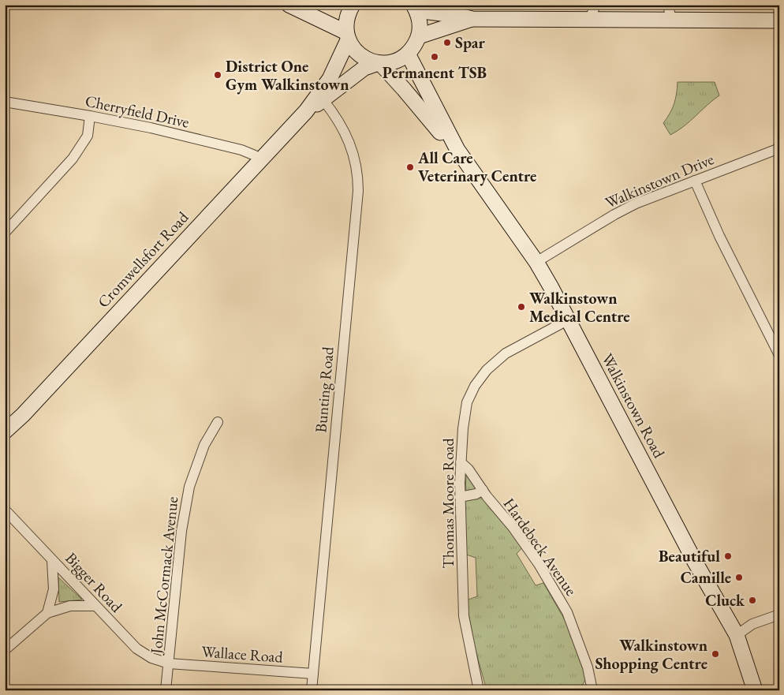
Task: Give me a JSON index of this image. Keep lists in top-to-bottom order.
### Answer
{
  "streets": {
    "main road": ["Cromwellsfort Road", "Walkinstown Road"],
    "street": [
      "Cherryfield Drive",
      "Walkinstown Drive",
      "Bunting Road",
      "Thomas Moore Road",
      "Hardebeck Avenue",
      "John McCormack Avenue",
      "Bigger Road",
      "Wallace Road"
    ]
  },
  "crossings": [
    ["Cherryfield Drive", "Cromwellsfort Road"],
    ["Walkinstown Drive", "Walkinstown Road"],
    ["Cromwellsfort Road", "Bunting Road"],
    ["Cromwellsfort Road", "Walkinstown Road"],
    ["Bunting Road", "Wallace Road"],
    ["Walkinstown Road", "Thomas Moore Road"],
    ["Thomas Moore Road", "Hardebeck Avenue"],
    ["John McCormack Avenue", "Bigger Road"],
    ["John McCormack Avenue", "Wallace Road"],
    ["Bigger Road", "Wallace Road"]
  ],
  "places": [
    "Spar",
    "Permanent TSB",
    "District One Gym Walkinstown",
    "All Care Veterinary Centre",
    "Walkinstown Medical Centre",
    "Beautiful",
    "Camille",
    "Cluck",
    "Walkinstown Shopping Centre"
  ]
}
